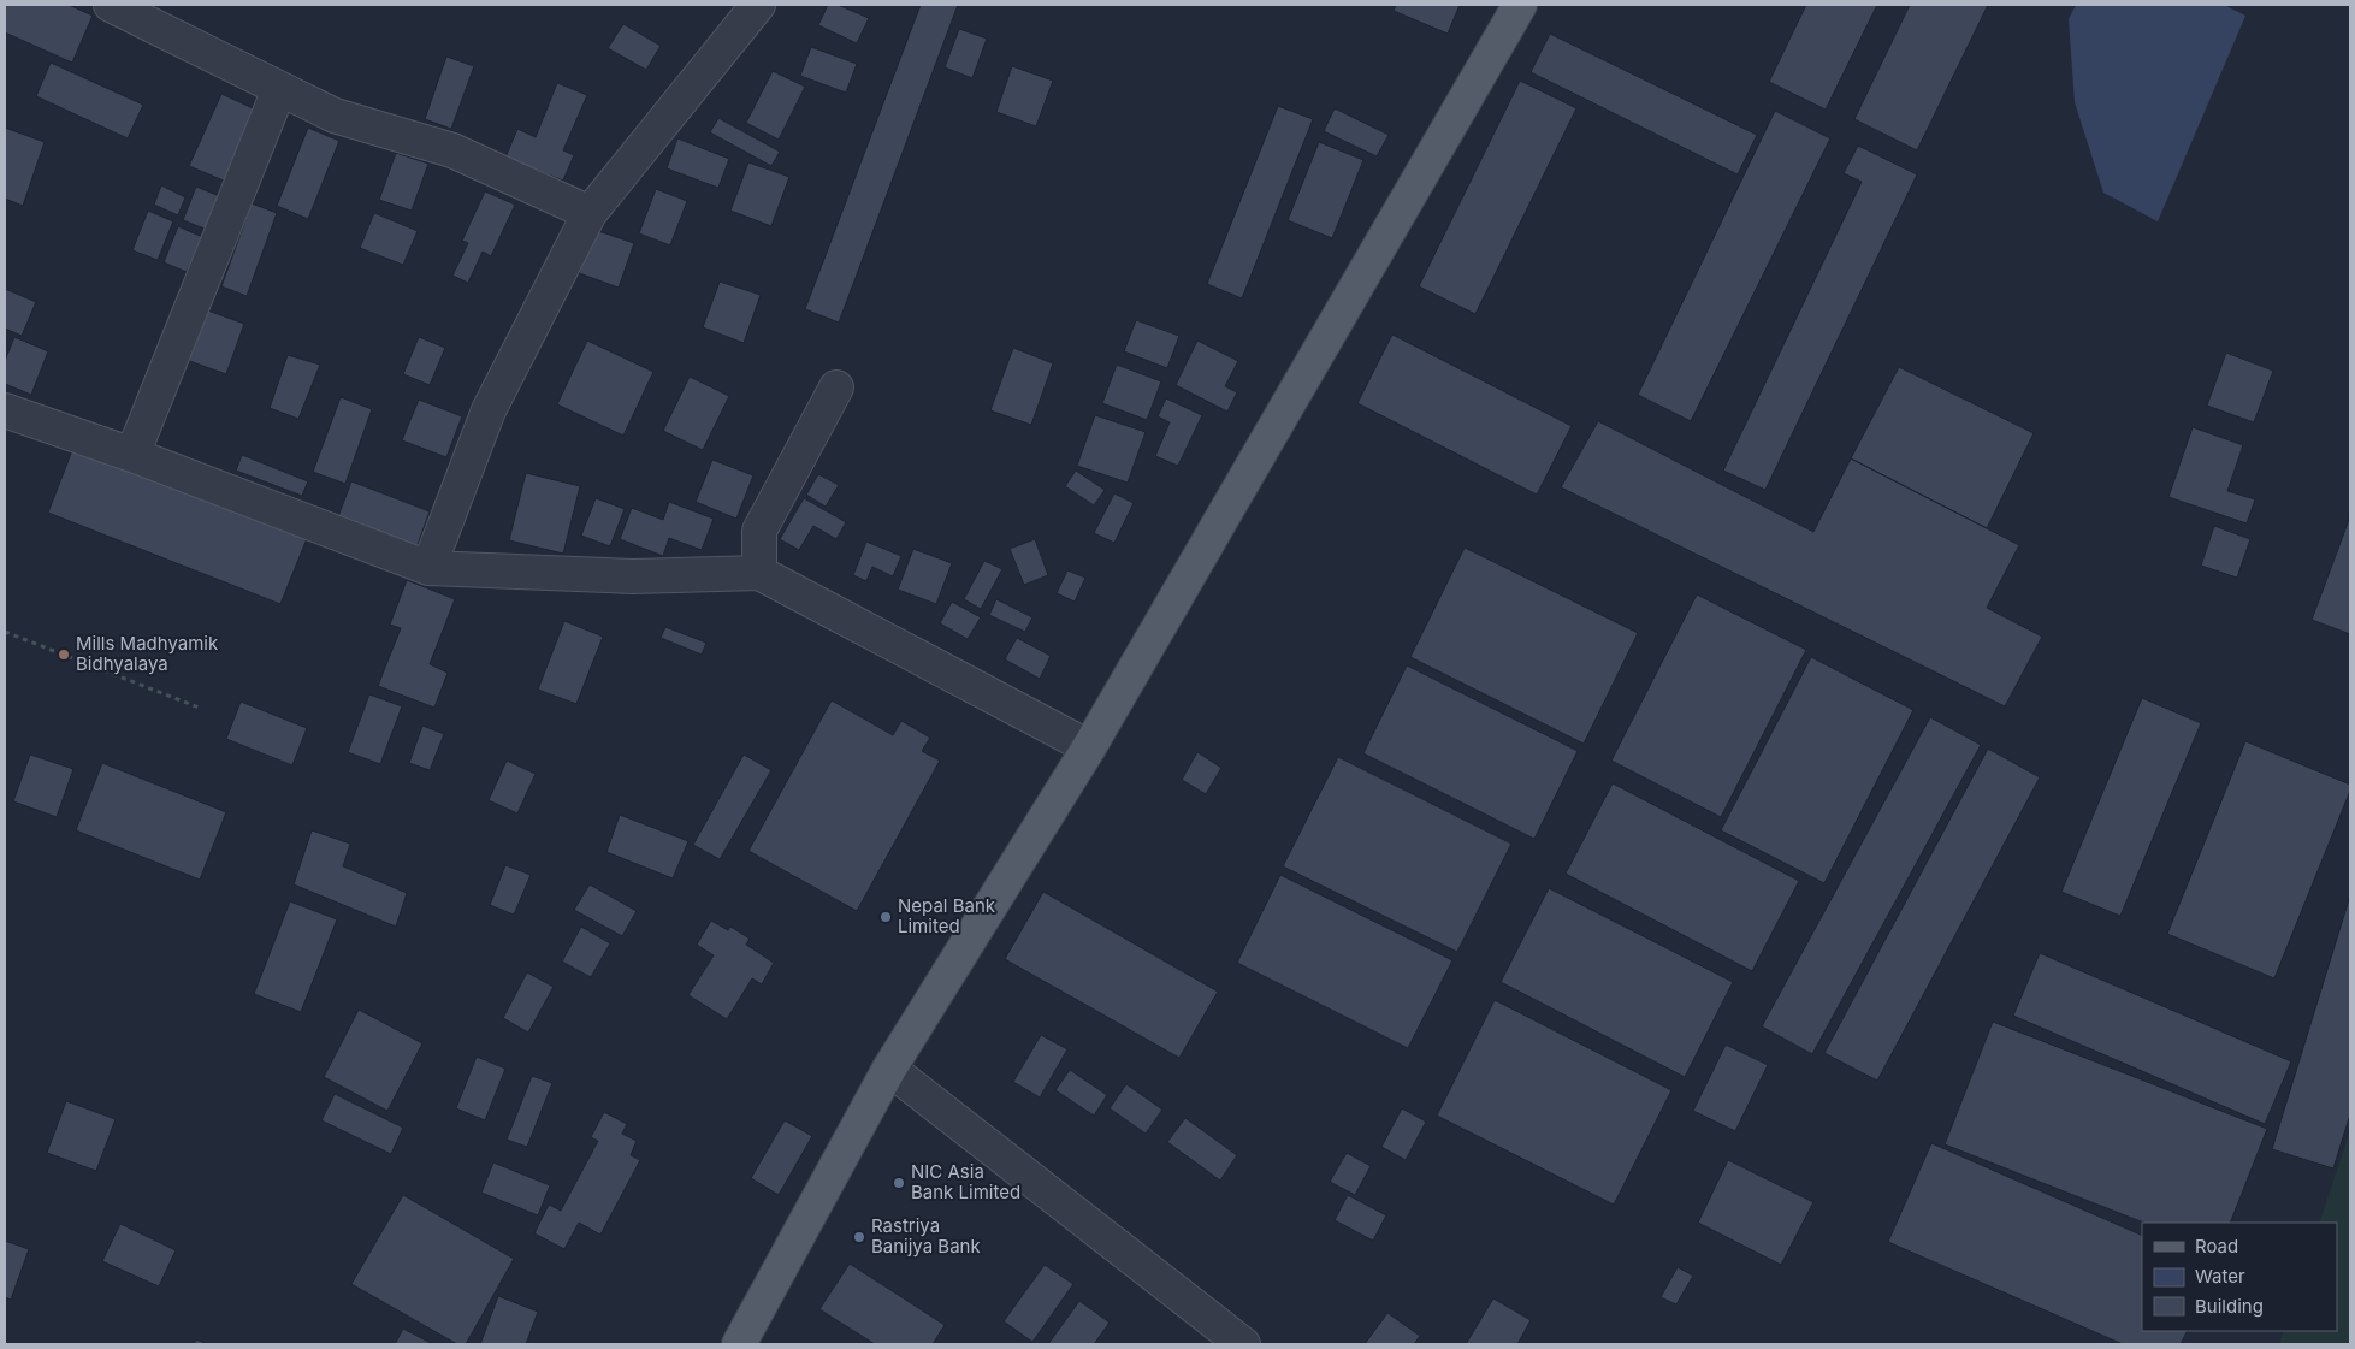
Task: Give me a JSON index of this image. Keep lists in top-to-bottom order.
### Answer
{
  "places": [
    "Mills Madhyamik Bidhyalaya",
    "Nepal Bank Limited",
    "NIC Asia Bank Limited",
    "Rastriya Banijya Bank"
  ],
  "legend": ["Road", "Water", "Building"]
}
